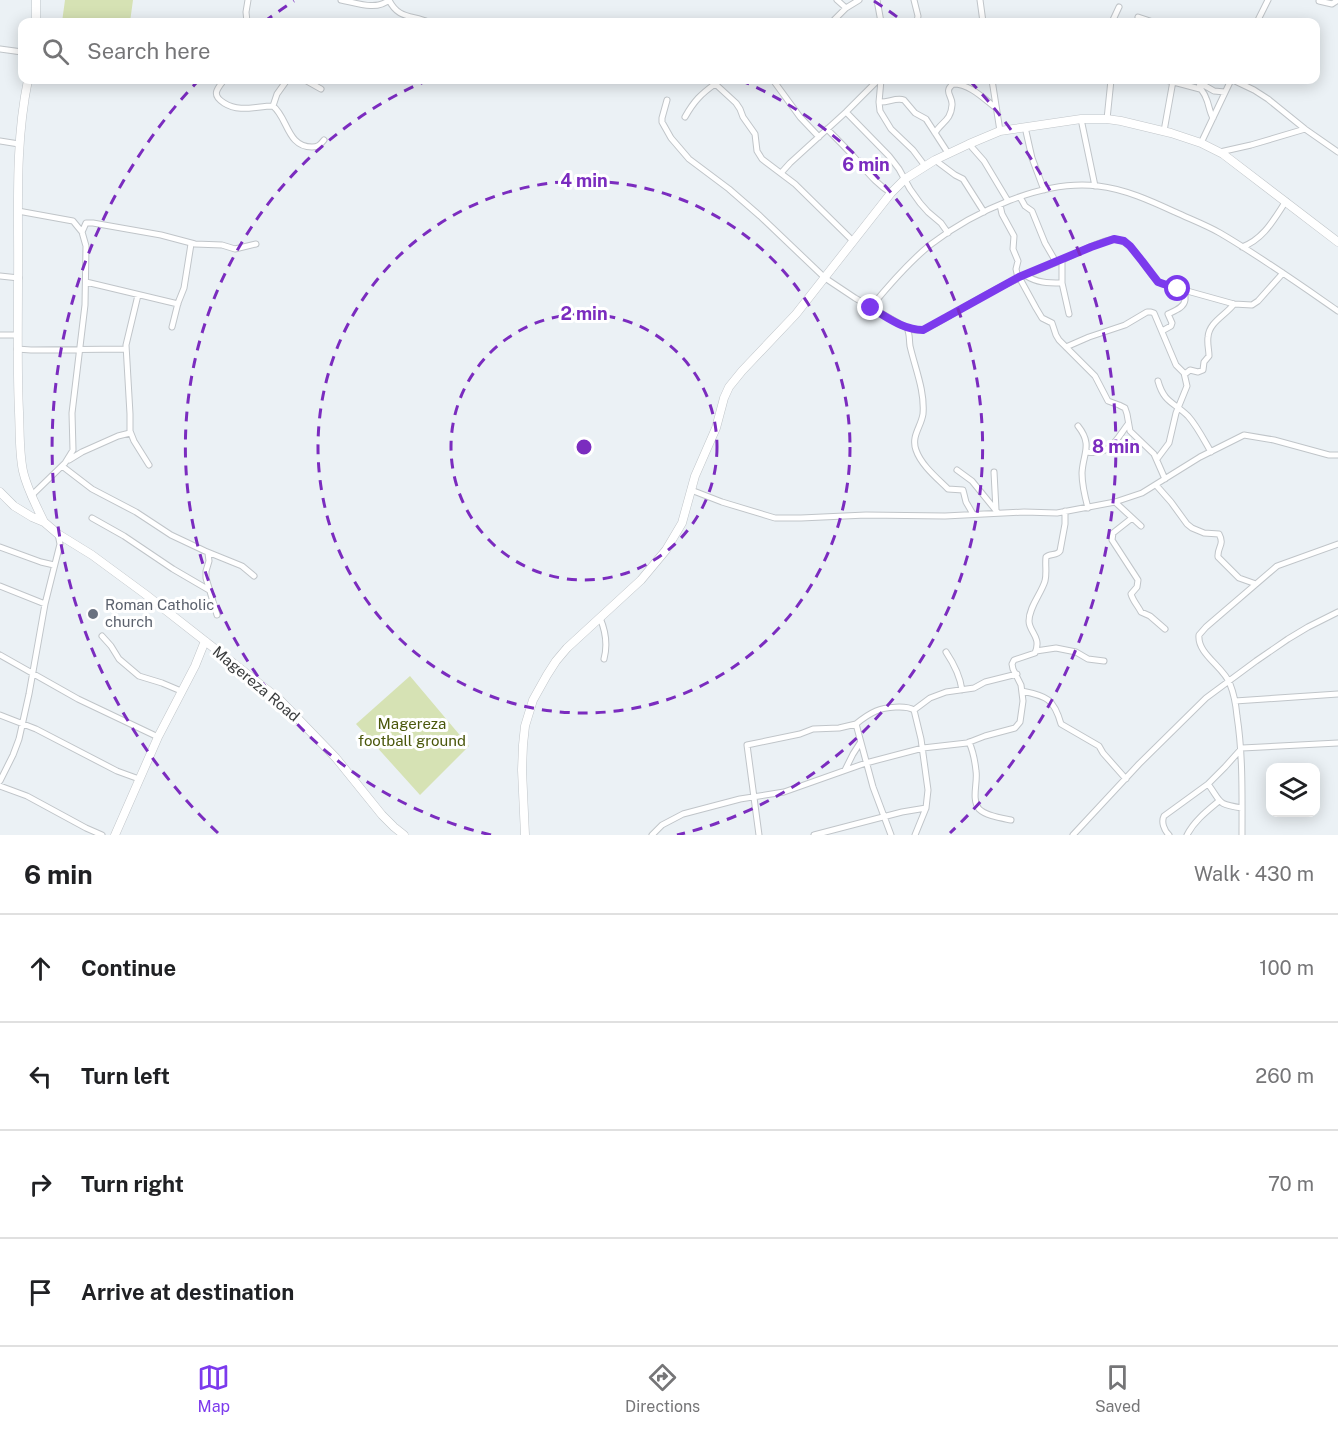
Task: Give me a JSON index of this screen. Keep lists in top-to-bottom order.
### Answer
{
  "streets": {
    "street": ["Magereza Road"]
  },
  "parks": ["Magereza football ground"],
  "places": ["Roman Catholic church"],
  "page": {
    "search": "Search here",
    "heading": ["6 min", "Walk · 430 m"],
    "list": [
      ["Continue", "100 m"],
      ["Turn left", "260 m"],
      ["Turn right", "70 m"],
      "Arrive at destination"
    ],
    "nav": ["Map", "Directions", "Saved"]
  },
  "rings": [
    "6 min",
    "4 min",
    "2 min",
    "8 min"
  ]
}
